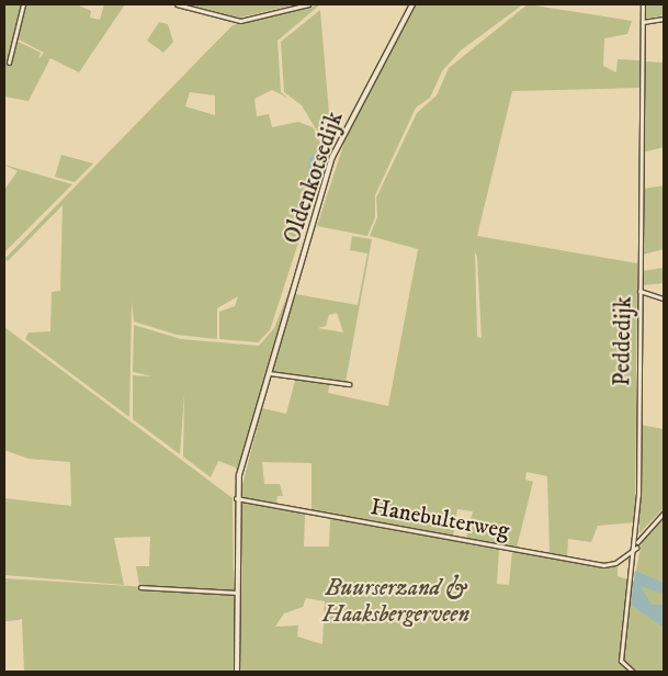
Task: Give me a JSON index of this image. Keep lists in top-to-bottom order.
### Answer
{
  "streets": {
    "street": ["Oldenkotsedijk", "Peddedijk", "Hanebulterweg"]
  },
  "crossings": [
    ["Oldenkotsedijk", "Hanebulterweg"],
    ["Peddedijk", "Hanebulterweg"]
  ],
  "parks": ["Buurserzand & Haaksbergerveen"]
}
